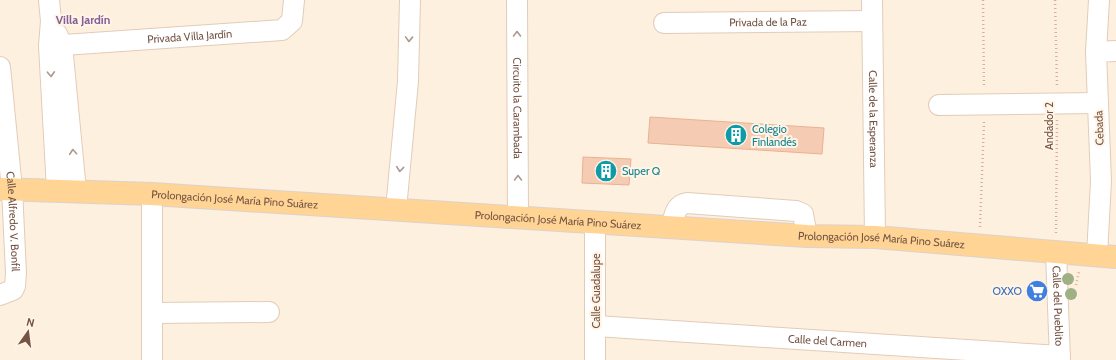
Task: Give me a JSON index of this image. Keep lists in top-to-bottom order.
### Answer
{
  "streets": {
    "main road": ["Prolongación José María Pino Suárez"],
    "street": [
      "Privada de la Paz",
      "Privada Villa Jardín",
      "Circuito la Carambada",
      "Calle de la Esperanza",
      "Cebada",
      "Calle Alfredo V. Bonfil",
      "Calle Guadalupe",
      "Calle del Pueblito",
      "Calle del Carmen"
    ],
    "path": ["Andador 2"]
  },
  "crossings": [
    ["Privada de la Paz", "Calle de la Esperanza"],
    ["Circuito la Carambada", "Prolongación José María Pino Suárez"],
    ["Calle de la Esperanza", "Prolongación José María Pino Suárez"],
    ["Andador 2", "Prolongación José María Pino Suárez"],
    ["Andador 2", "Calle del Pueblito"],
    ["Cebada", "Prolongación José María Pino Suárez"],
    ["Prolongación José María Pino Suárez", "Calle Alfredo V. Bonfil"],
    ["Prolongación José María Pino Suárez", "Calle Guadalupe"],
    ["Prolongación José María Pino Suárez", "Calle del Pueblito"],
    ["Calle Guadalupe", "Calle del Carmen"],
    ["Calle del Pueblito", "Calle del Carmen"]
  ],
  "districts": ["Villa Jardín"],
  "places": {
    "building": ["Colegio Finlandés", "Super Q"],
    "supermarket": ["OXXO"]
  },
  "north": "top"
}
